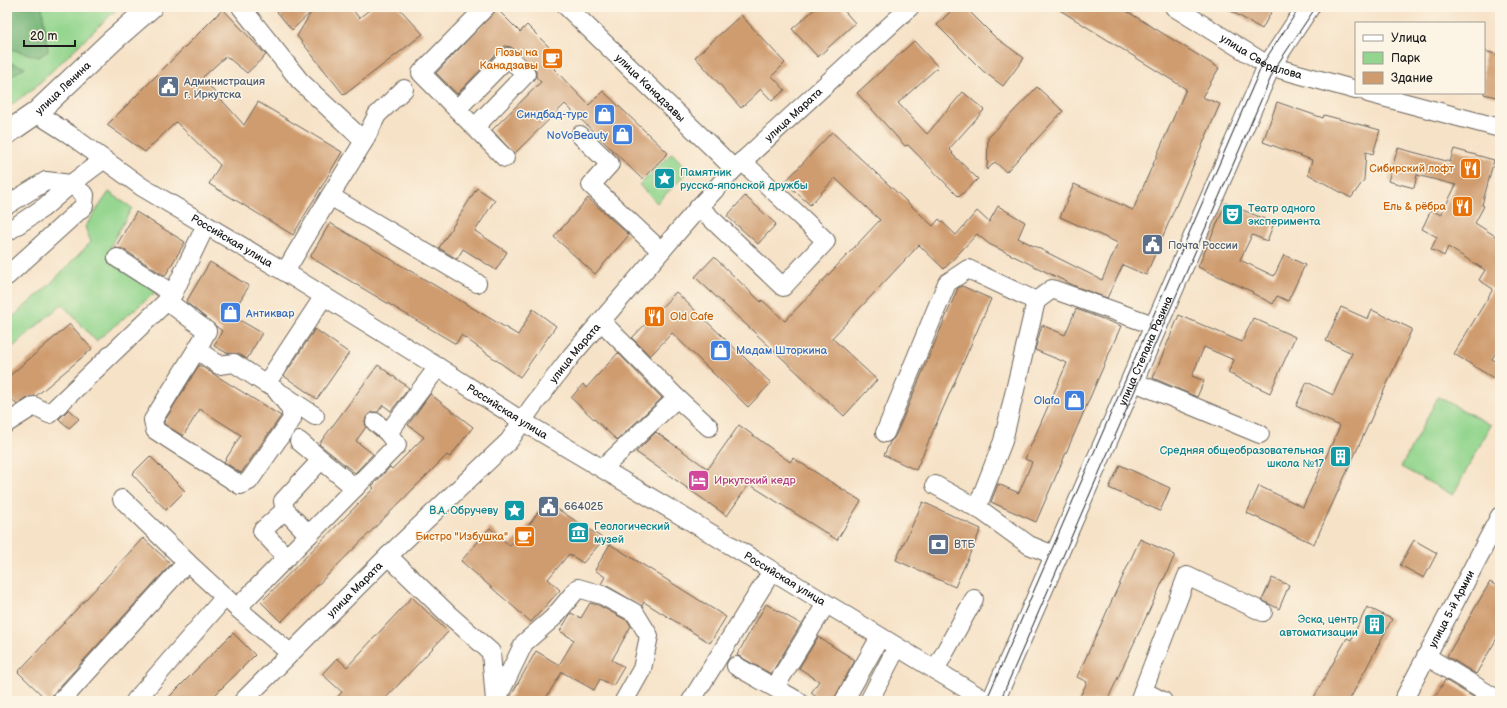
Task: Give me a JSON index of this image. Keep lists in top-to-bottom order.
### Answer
{
  "streets": {
    "main road": ["улица Ленина", "улица Степана Разина"],
    "street": [
      "улица Свердлова",
      "улица Канадзавы",
      "улица Марата",
      "Российская улица",
      "улица 5-й Армии"
    ]
  },
  "crossings": [
    ["улица Свердлова", "улица Степана Разина"],
    ["улица Ленина", "Российская улица"],
    ["улица Канадзавы", "улица Марата"],
    ["улица Марата", "Российская улица"]
  ],
  "places": {
    "cafe": ["Позы на Канадзавы", "Бистро \"Избушка\""],
    "public building": ["Администрация г. Иркутска", "Почта России", "664025"],
    "shop": [
      "Синдбад-турс",
      "NoVoBeauty",
      "Антиквар",
      "Мадам Шторкина",
      "Olafa"
    ],
    "restaurant": ["Сибирский лофт", "Ель & рёбра", "Old Cafe"],
    "place": ["Памятник русско-японской дружбы", "В.А. Обручеву"],
    "theatre": ["Театр одного эксперимента"],
    "building": ["Средняя общеобразовательная школа №17", "Эска, центр автоматизации"],
    "hotel": ["Иркутский кедр"],
    "museum": ["Геологический музей"],
    "bank": ["ВТБ"]
  },
  "legend": ["Улица", "Парк", "Здание"],
  "scale_bar": "20 m"
}
